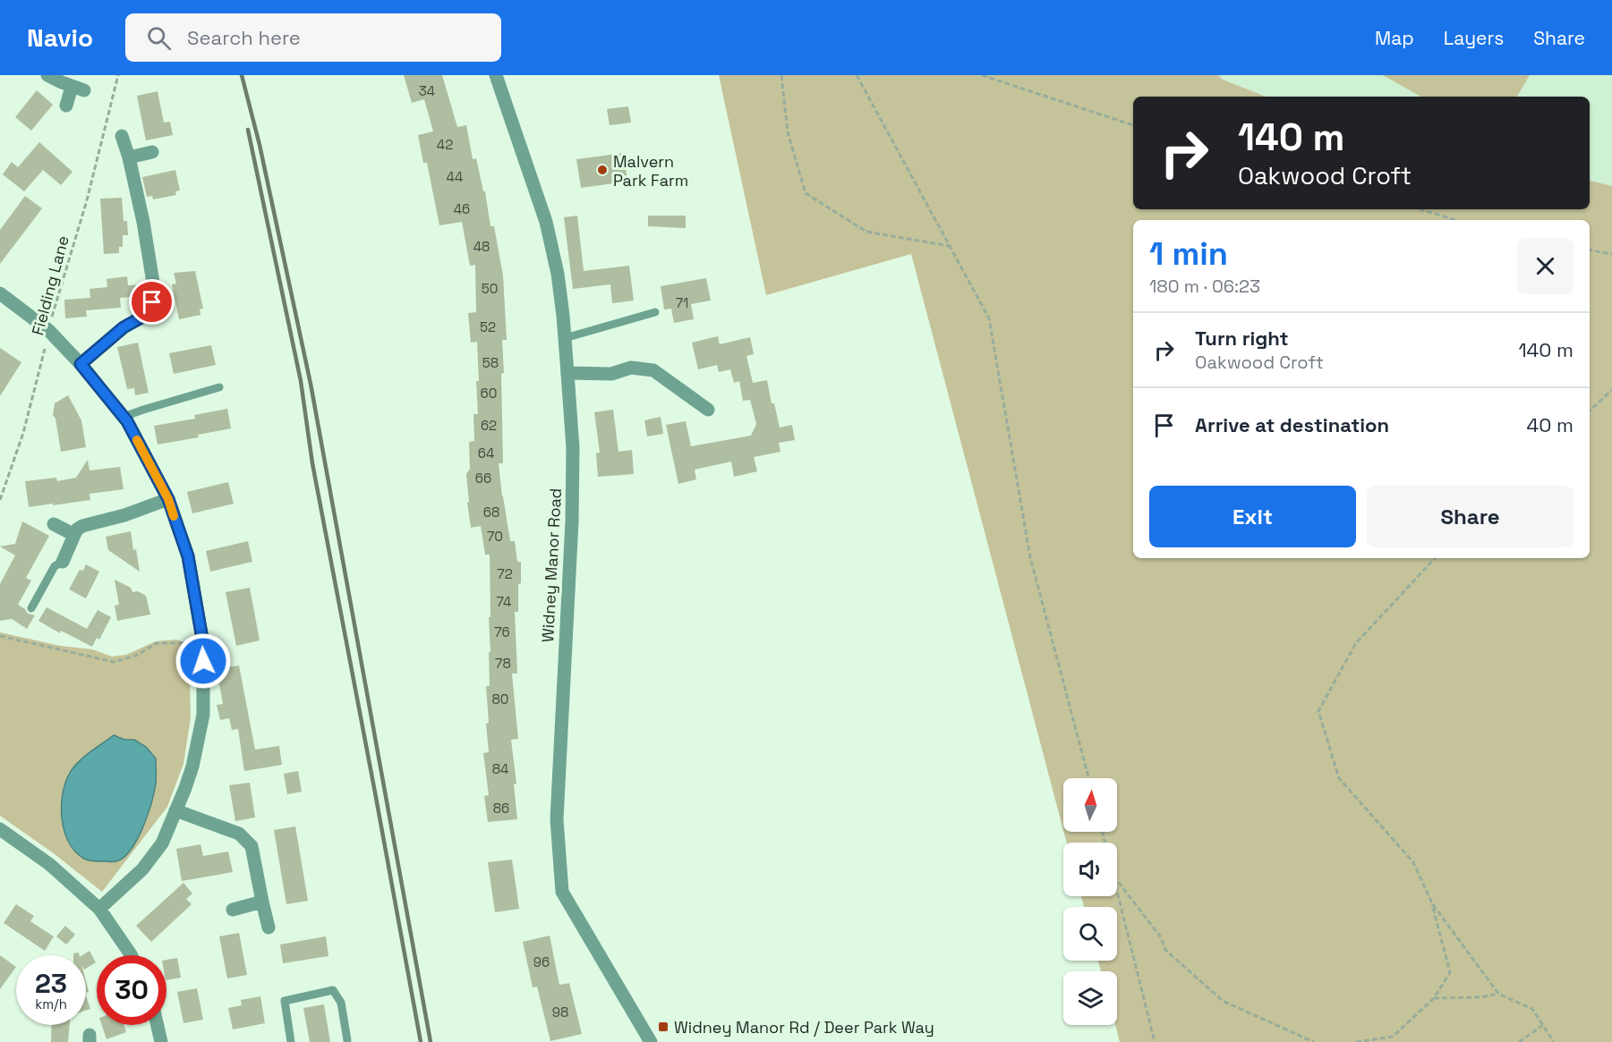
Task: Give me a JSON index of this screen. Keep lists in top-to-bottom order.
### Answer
{
  "streets": {
    "street": ["Widney Manor Road"],
    "path": ["Fielding Lane"]
  },
  "places": {
    "other": ["Malvern Park Farm"],
    "transit": ["Widney Manor Rd / Deer Park Way"]
  },
  "house_numbers": [
    "34",
    "42",
    "44",
    "46",
    "48",
    "50",
    "71",
    "52",
    "58",
    "60",
    "62",
    "64",
    "66",
    "68",
    "70",
    "72",
    "74",
    "76",
    "78",
    "80",
    "84",
    "86",
    "96",
    "98"
  ],
  "north": "top",
  "page": {
    "header": "Navio",
    "search": "Search here",
    "nav": ["Map", "Layers", "Share"],
    "turn": ["140 m", "Oakwood Croft"],
    "heading": ["1 min", "180 m · 06:23"],
    "list": [
      {
        "name": "Turn right",
        "note": "Oakwood Croft",
        "value": "140 m"
      },
      {
        "name": "Arrive at destination",
        "value": "40 m"
      }
    ],
    "buttons": ["Exit", "Share"],
    "speed": "23 km/h",
    "limit": "30"
  }
}
